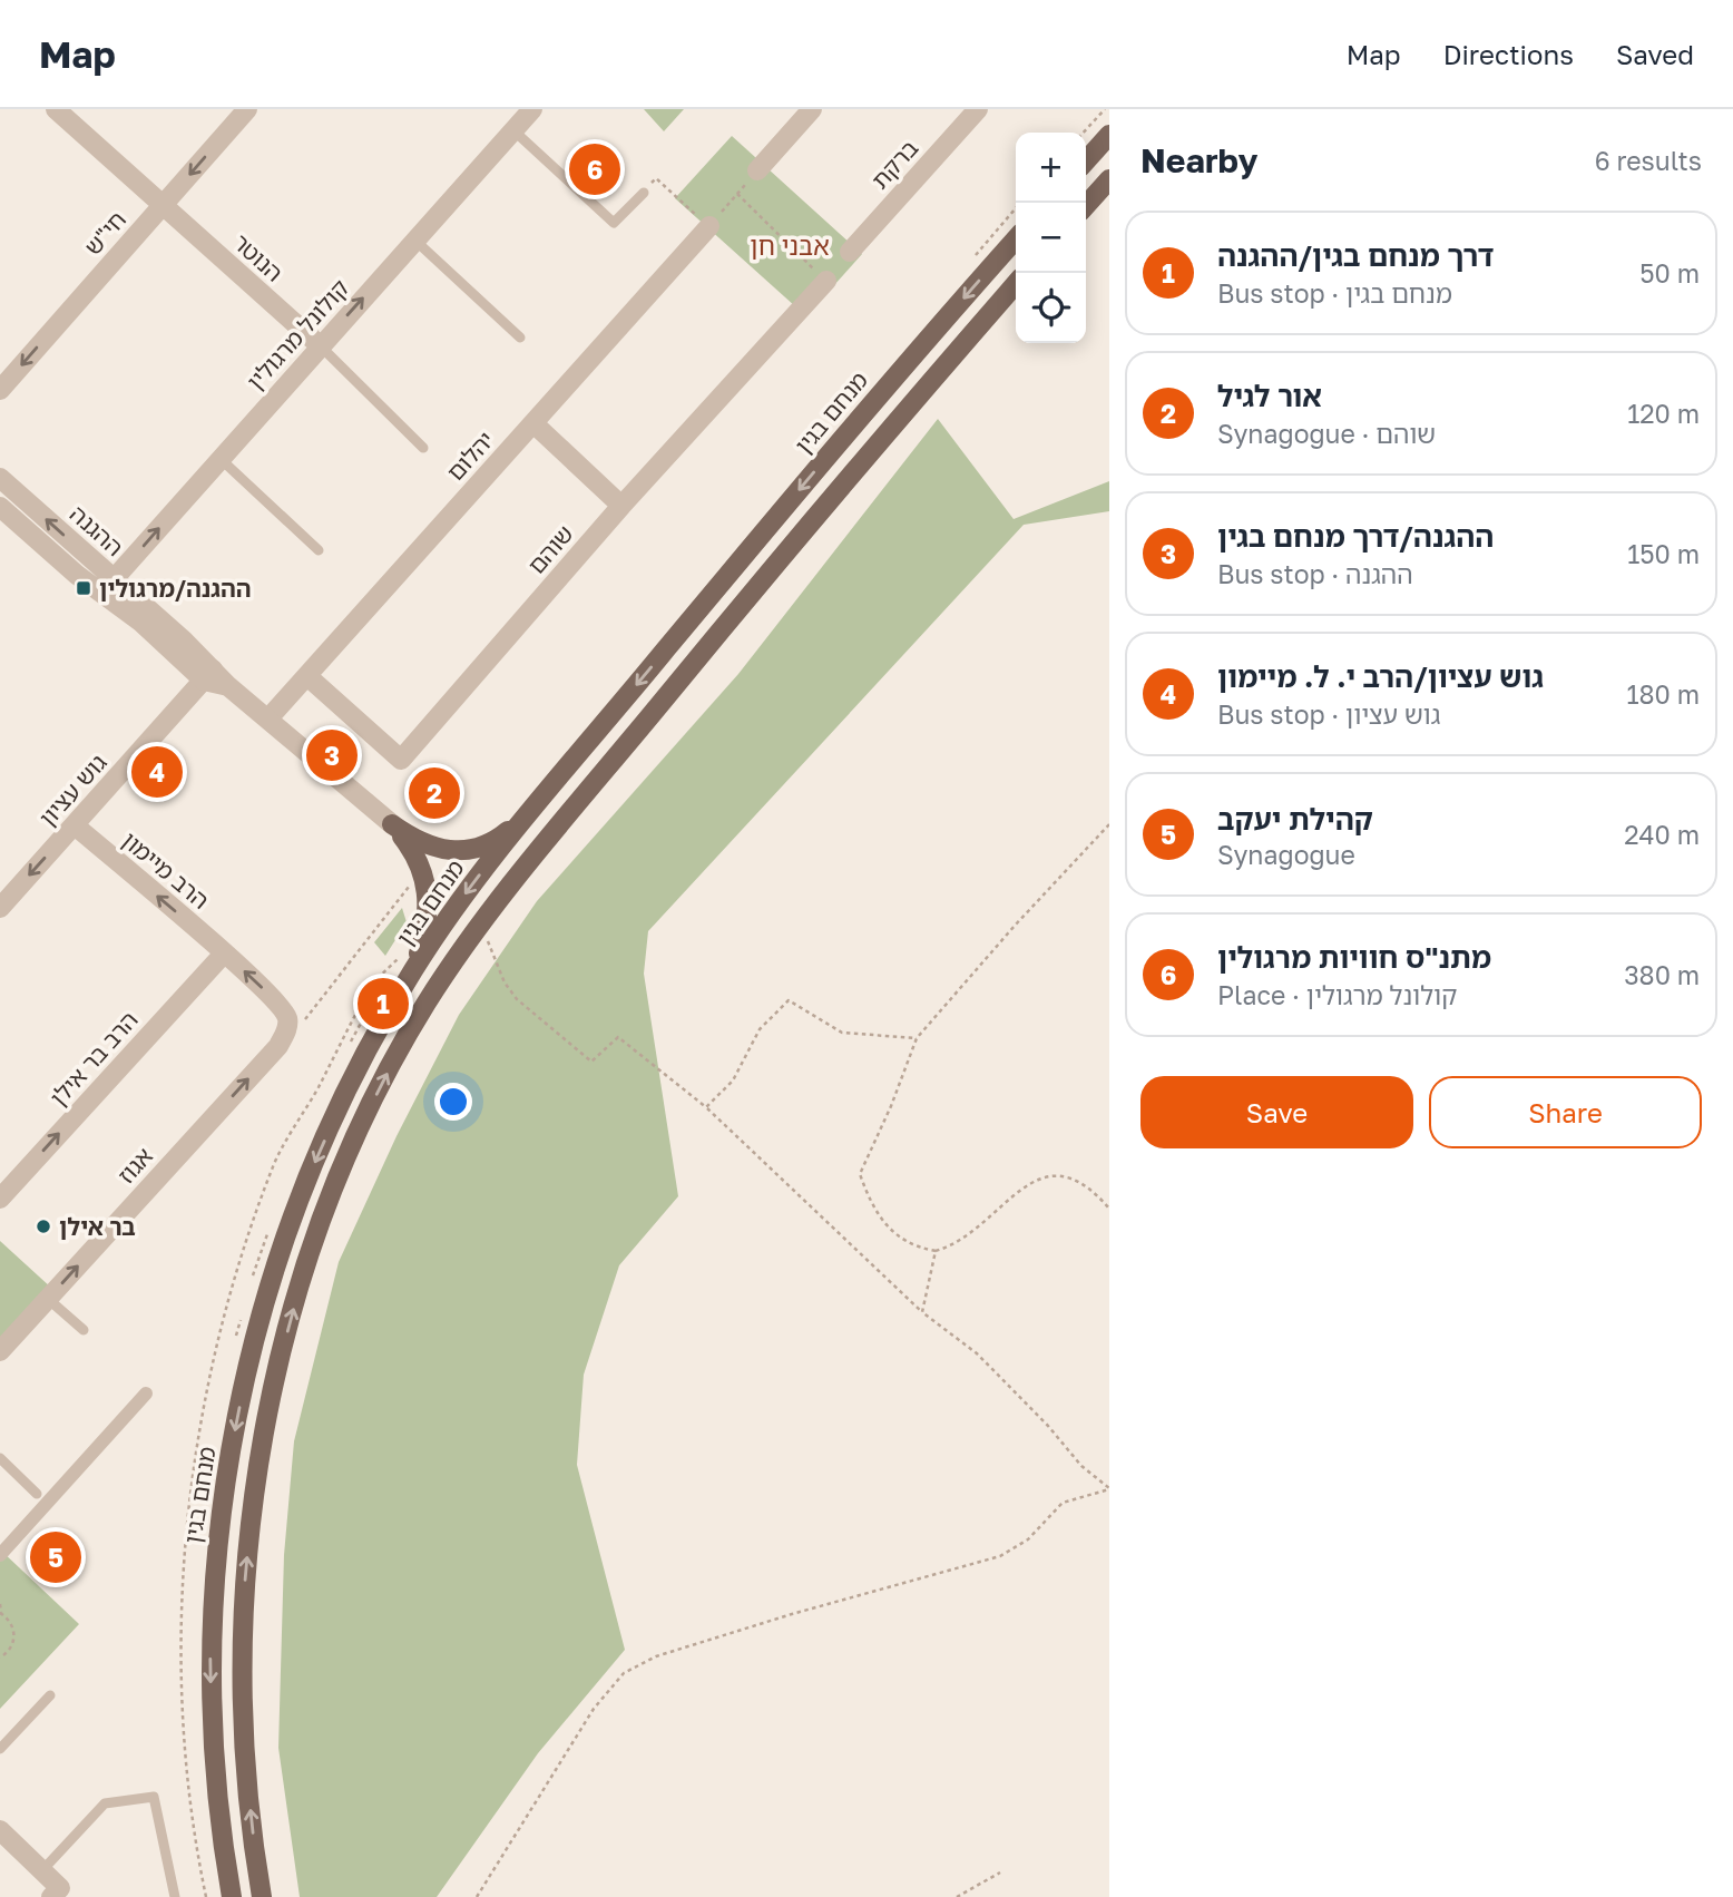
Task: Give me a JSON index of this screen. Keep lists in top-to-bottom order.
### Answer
{
  "streets": {
    "main road": ["מנחם בגין"],
    "street": [
      "ברקת",
      "חי\"ש",
      "הנוטר",
      "קולונל מרגולין",
      "יהלום",
      "ההגנה",
      "שוהם",
      "גוש עציון",
      "הרב מיימון",
      "הרב בר אילן",
      "אגוז"
    ]
  },
  "crossings": [
    ["חי\"ש", "הנוטר"],
    ["הנוטר", "קולונל מרגולין"],
    ["קולונל מרגולין", "ההגנה"],
    ["יהלום", "ההגנה"],
    ["יהלום", "שוהם"],
    ["ההגנה", "גוש עציון"],
    ["גוש עציון", "הרב מיימון"],
    ["הרב מיימון", "הרב בר אילן"],
    ["הרב מיימון", "אגוז"]
  ],
  "one_way": [
    "חי\"ש",
    "קולונל מרגולין",
    "גוש עציון",
    "הרב מיימון",
    "הרב בר אילן",
    "אגוז"
  ],
  "districts": ["אבני חן"],
  "places": {
    "transit": ["ההגנה/מרגולין"],
    "other": ["בר אילן"]
  },
  "page": {
    "header": "Map",
    "nav": ["Map", "Directions", "Saved"],
    "heading": ["Nearby", "6 results"],
    "map_buttons": ["+", "−"],
    "pins": [
      "6",
      "3",
      "4",
      "2",
      "1",
      "5"
    ],
    "list": [
      {
        "mark": "1",
        "name": "דרך מנחם בגין/ההגנה",
        "note": "Bus stop · מנחם בגין",
        "value": "50 m"
      },
      {
        "mark": "2",
        "name": "אור לגיל",
        "note": "Synagogue · שוהם",
        "value": "120 m"
      },
      {
        "mark": "3",
        "name": "ההגנה/דרך מנחם בגין",
        "note": "Bus stop · ההגנה",
        "value": "150 m"
      },
      {
        "mark": "4",
        "name": "גוש עציון/הרב י. ל. מיימון",
        "note": "Bus stop · גוש עציון",
        "value": "180 m"
      },
      {
        "mark": "5",
        "name": "קהילת יעקב",
        "note": "Synagogue",
        "value": "240 m"
      },
      {
        "mark": "6",
        "name": "מתנ\"ס חוויות מרגולין",
        "note": "Place · קולונל מרגולין",
        "value": "380 m"
      }
    ],
    "buttons": ["Save", "Share"]
  }
}
